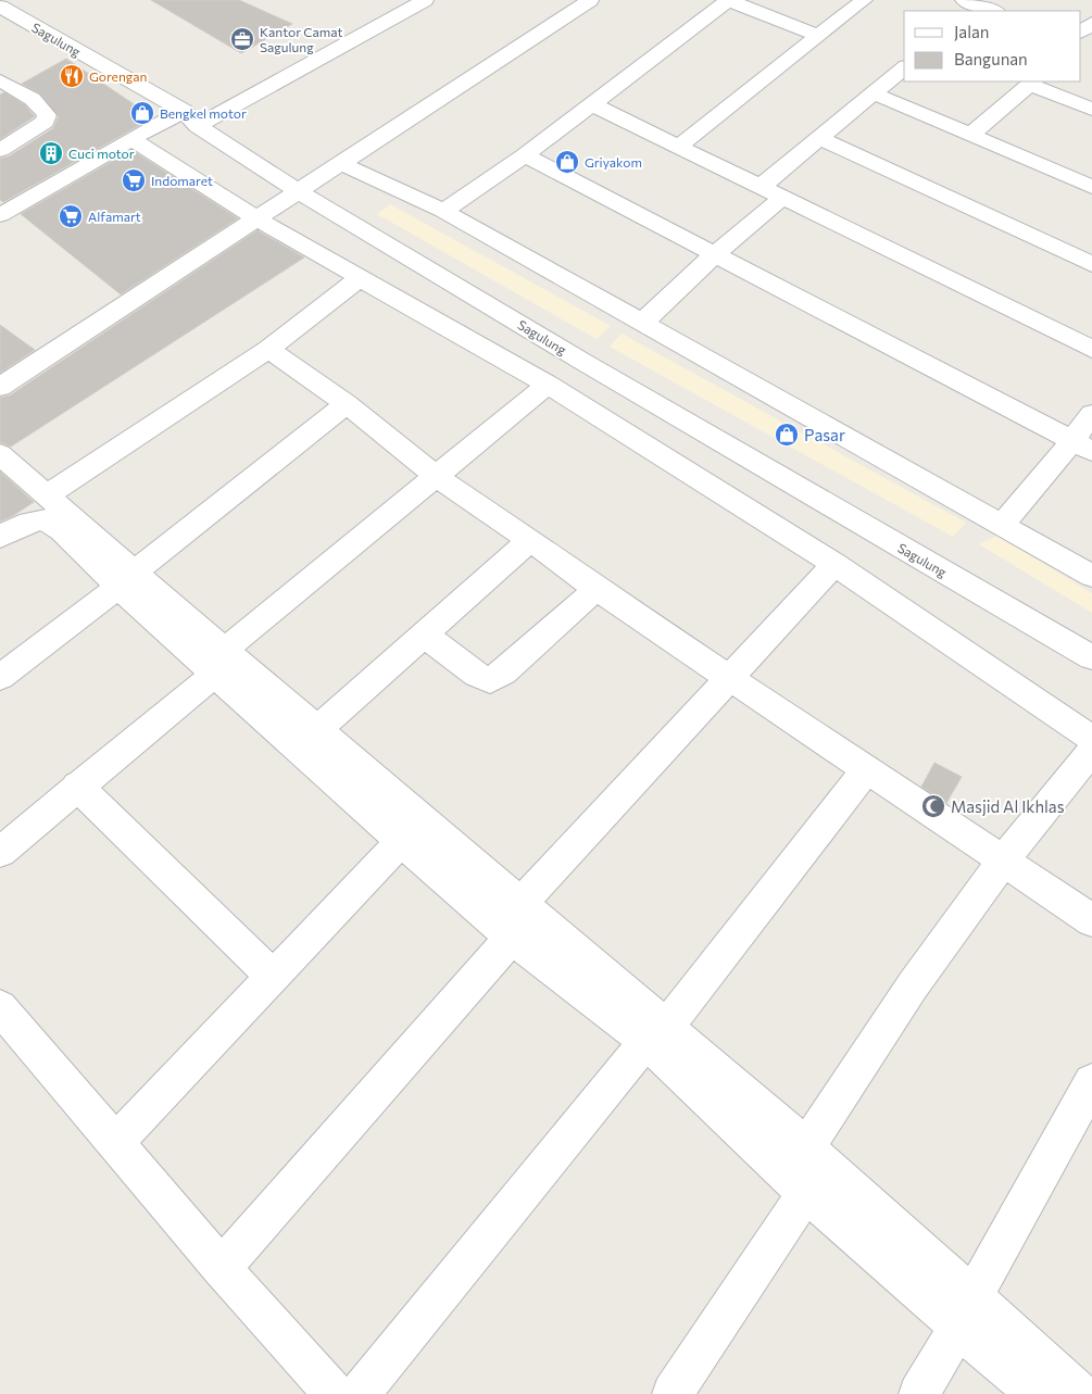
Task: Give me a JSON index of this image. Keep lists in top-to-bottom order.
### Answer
{
  "streets": {
    "street": ["Sagulung"]
  },
  "places": {
    "office": ["Kantor Camat Sagulung"],
    "restaurant": ["Gorengan"],
    "shop": ["Bengkel motor", "Griyakom", "Pasar"],
    "building": ["Cuci motor"],
    "supermarket": ["Indomaret", "Alfamart"],
    "mosque": ["Masjid Al Ikhlas"]
  },
  "legend": ["Jalan", "Bangunan"]
}
